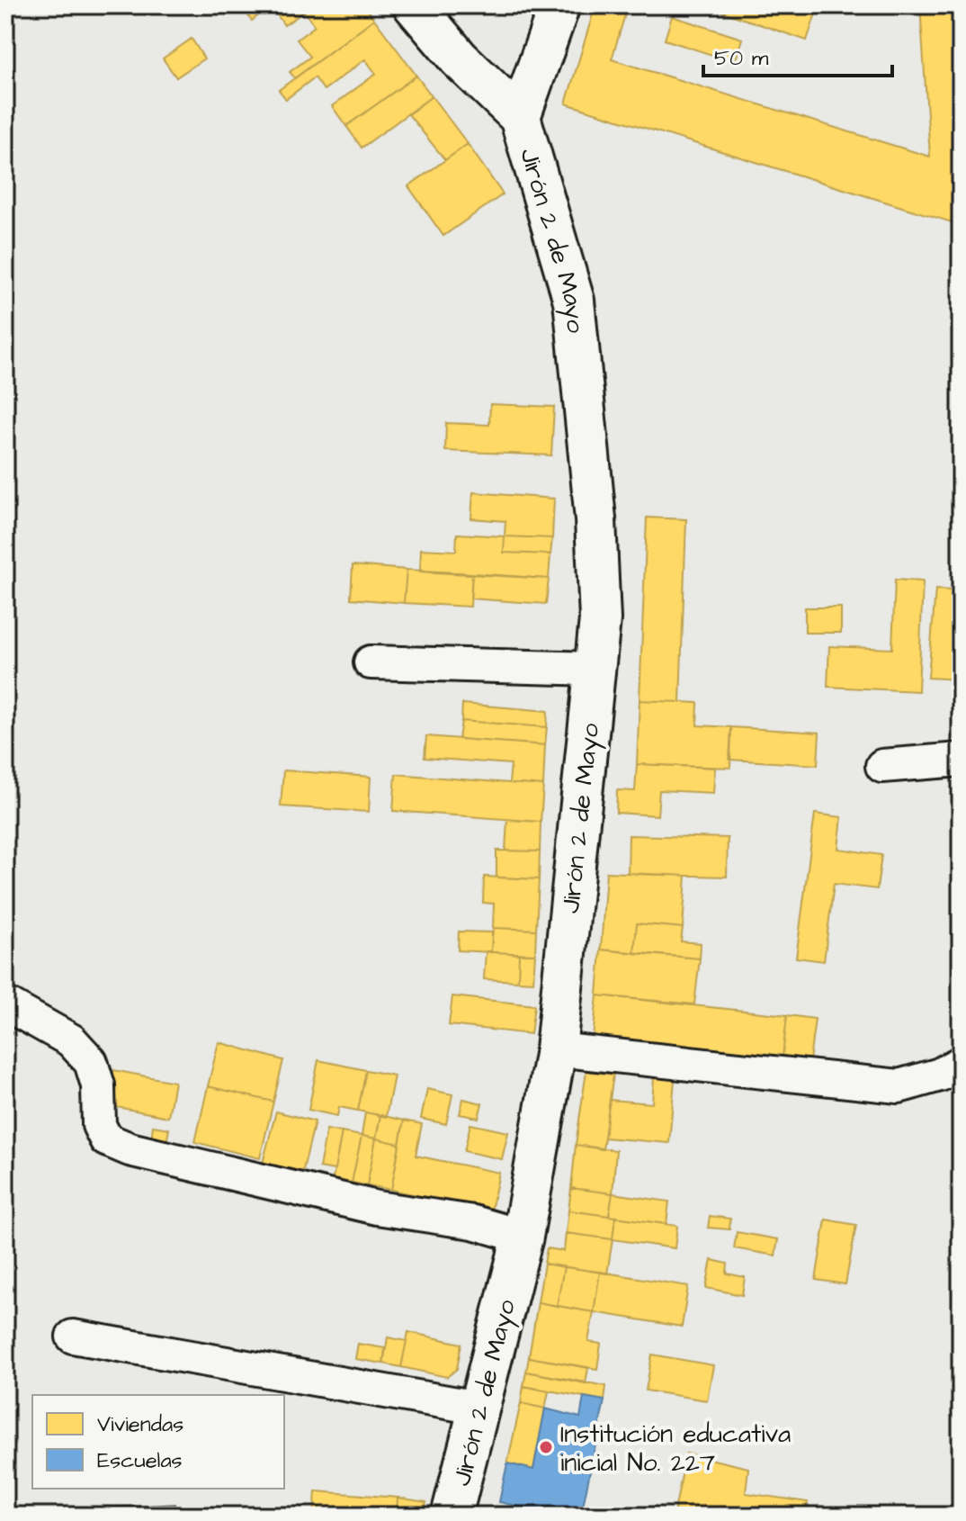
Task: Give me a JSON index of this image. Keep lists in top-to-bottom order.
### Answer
{
  "streets": {
    "main road": ["Jirón 2 de Mayo"]
  },
  "places": ["Institución educativa inicial No. 227"],
  "legend": ["Viviendas", "Escuelas"],
  "scale_bar": "50 m"
}
